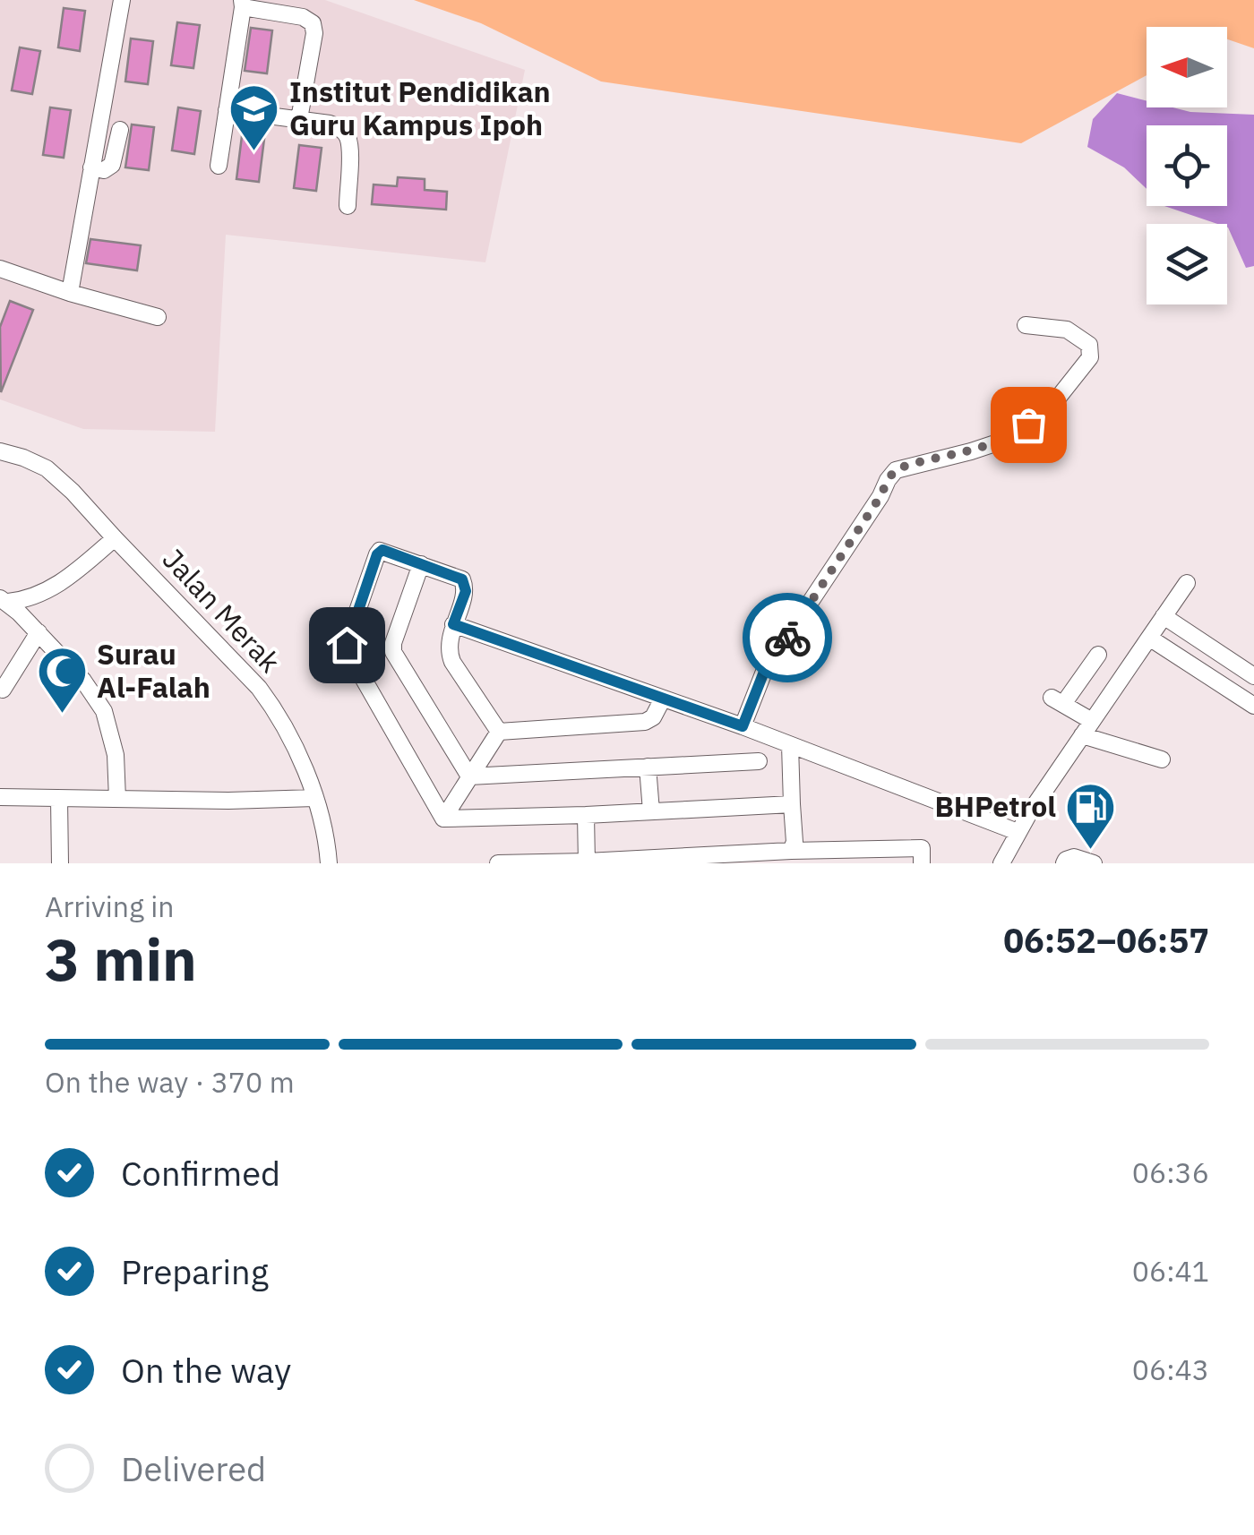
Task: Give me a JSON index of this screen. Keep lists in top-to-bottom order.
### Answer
{
  "streets": {
    "street": ["Jalan Merak"]
  },
  "places": {
    "school or university": ["Institut Pendidikan Guru Kampus Ipoh"],
    "mosque": ["Surau Al-Falah"],
    "fuel station": ["BHPetrol"]
  },
  "north": "left",
  "page": {
    "heading": ["3 min", "Arriving in", "06:52–06:57"],
    "bar": "On the way · 370 m",
    "list": [
      ["Confirmed", "06:36"],
      ["Preparing", "06:41"],
      ["On the way", "06:43"],
      "Delivered"
    ]
  }
}
